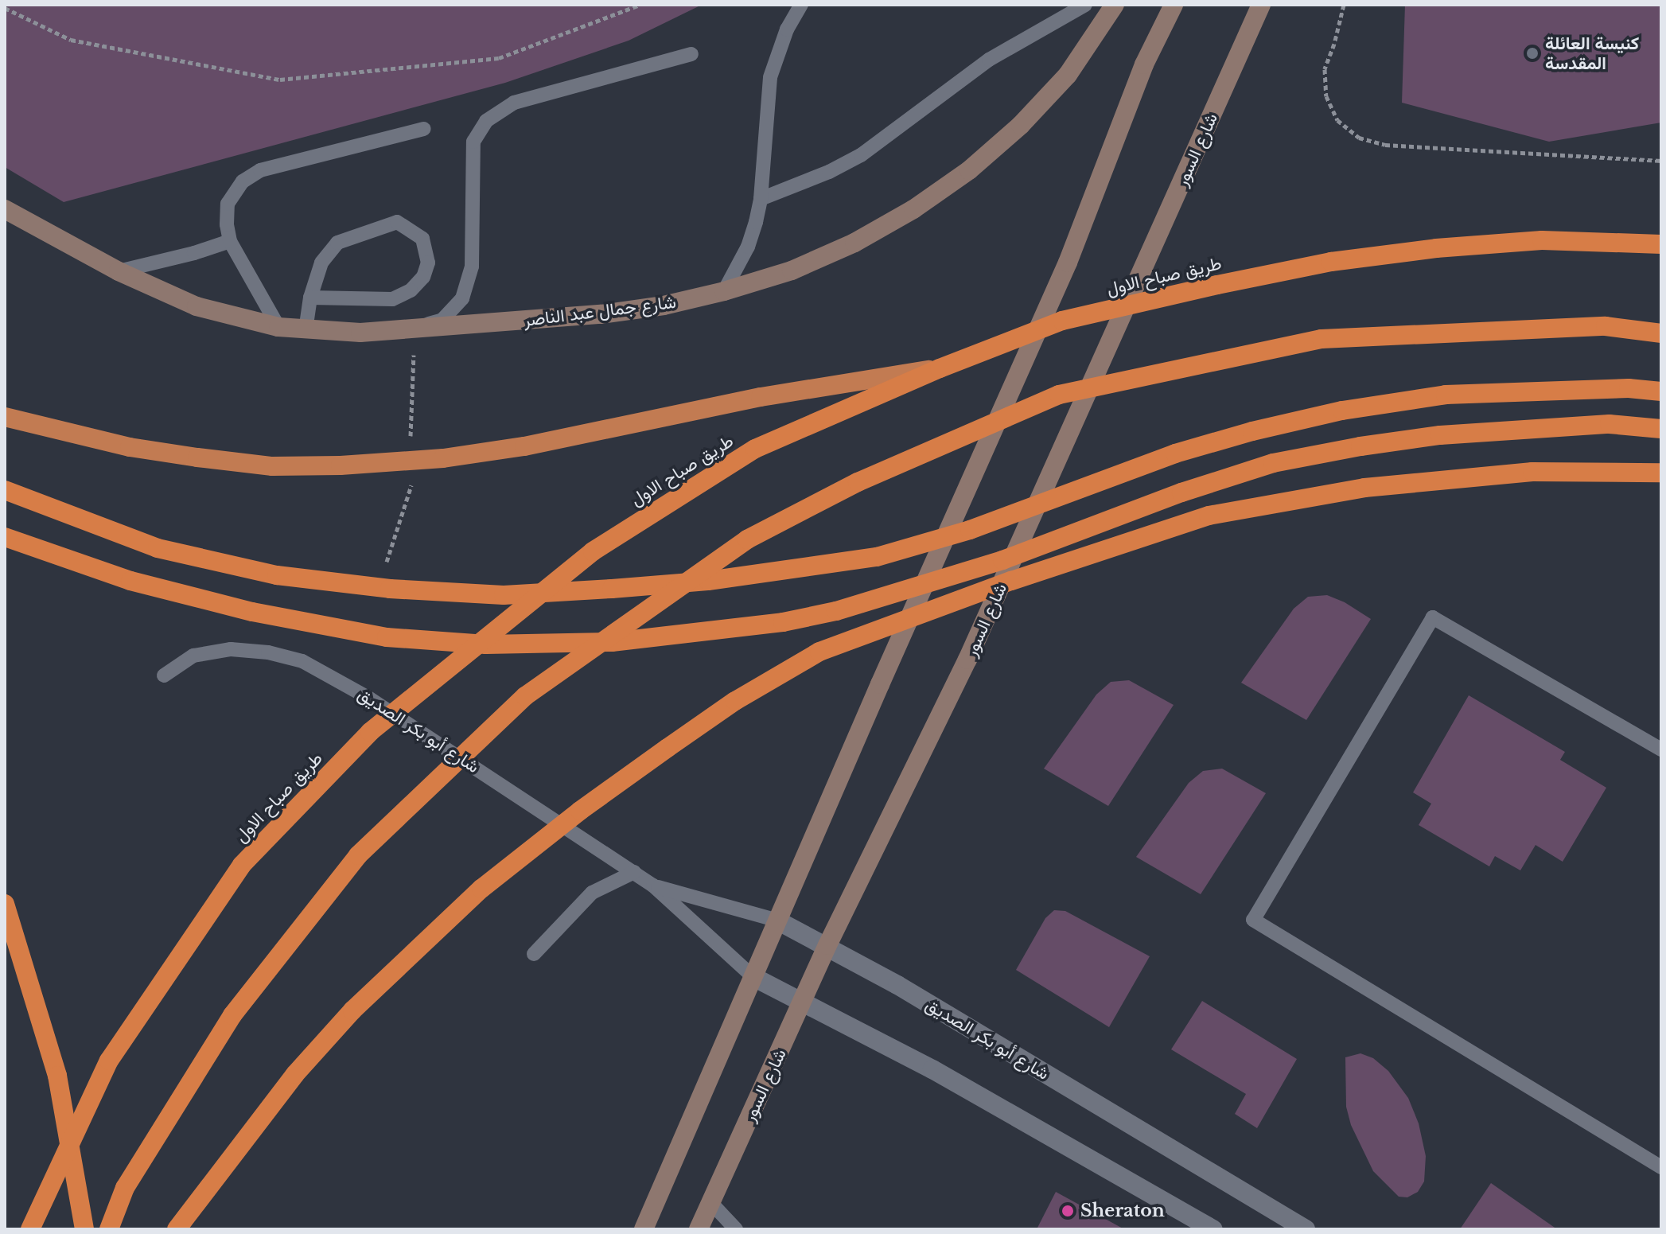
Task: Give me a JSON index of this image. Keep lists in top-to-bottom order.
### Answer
{
  "streets": {
    "highway": ["طريق صباح الاول"],
    "main road": ["شارع السور", "شارع جمال عبد الناصر"],
    "street": ["شارع أبو بكر الصديق"]
  },
  "crossings": [
    ["شارع السور", "شارع أبو بكر الصديق"]
  ],
  "places": ["كنيسة العائلة المقدسة", "Sheraton"]
}
